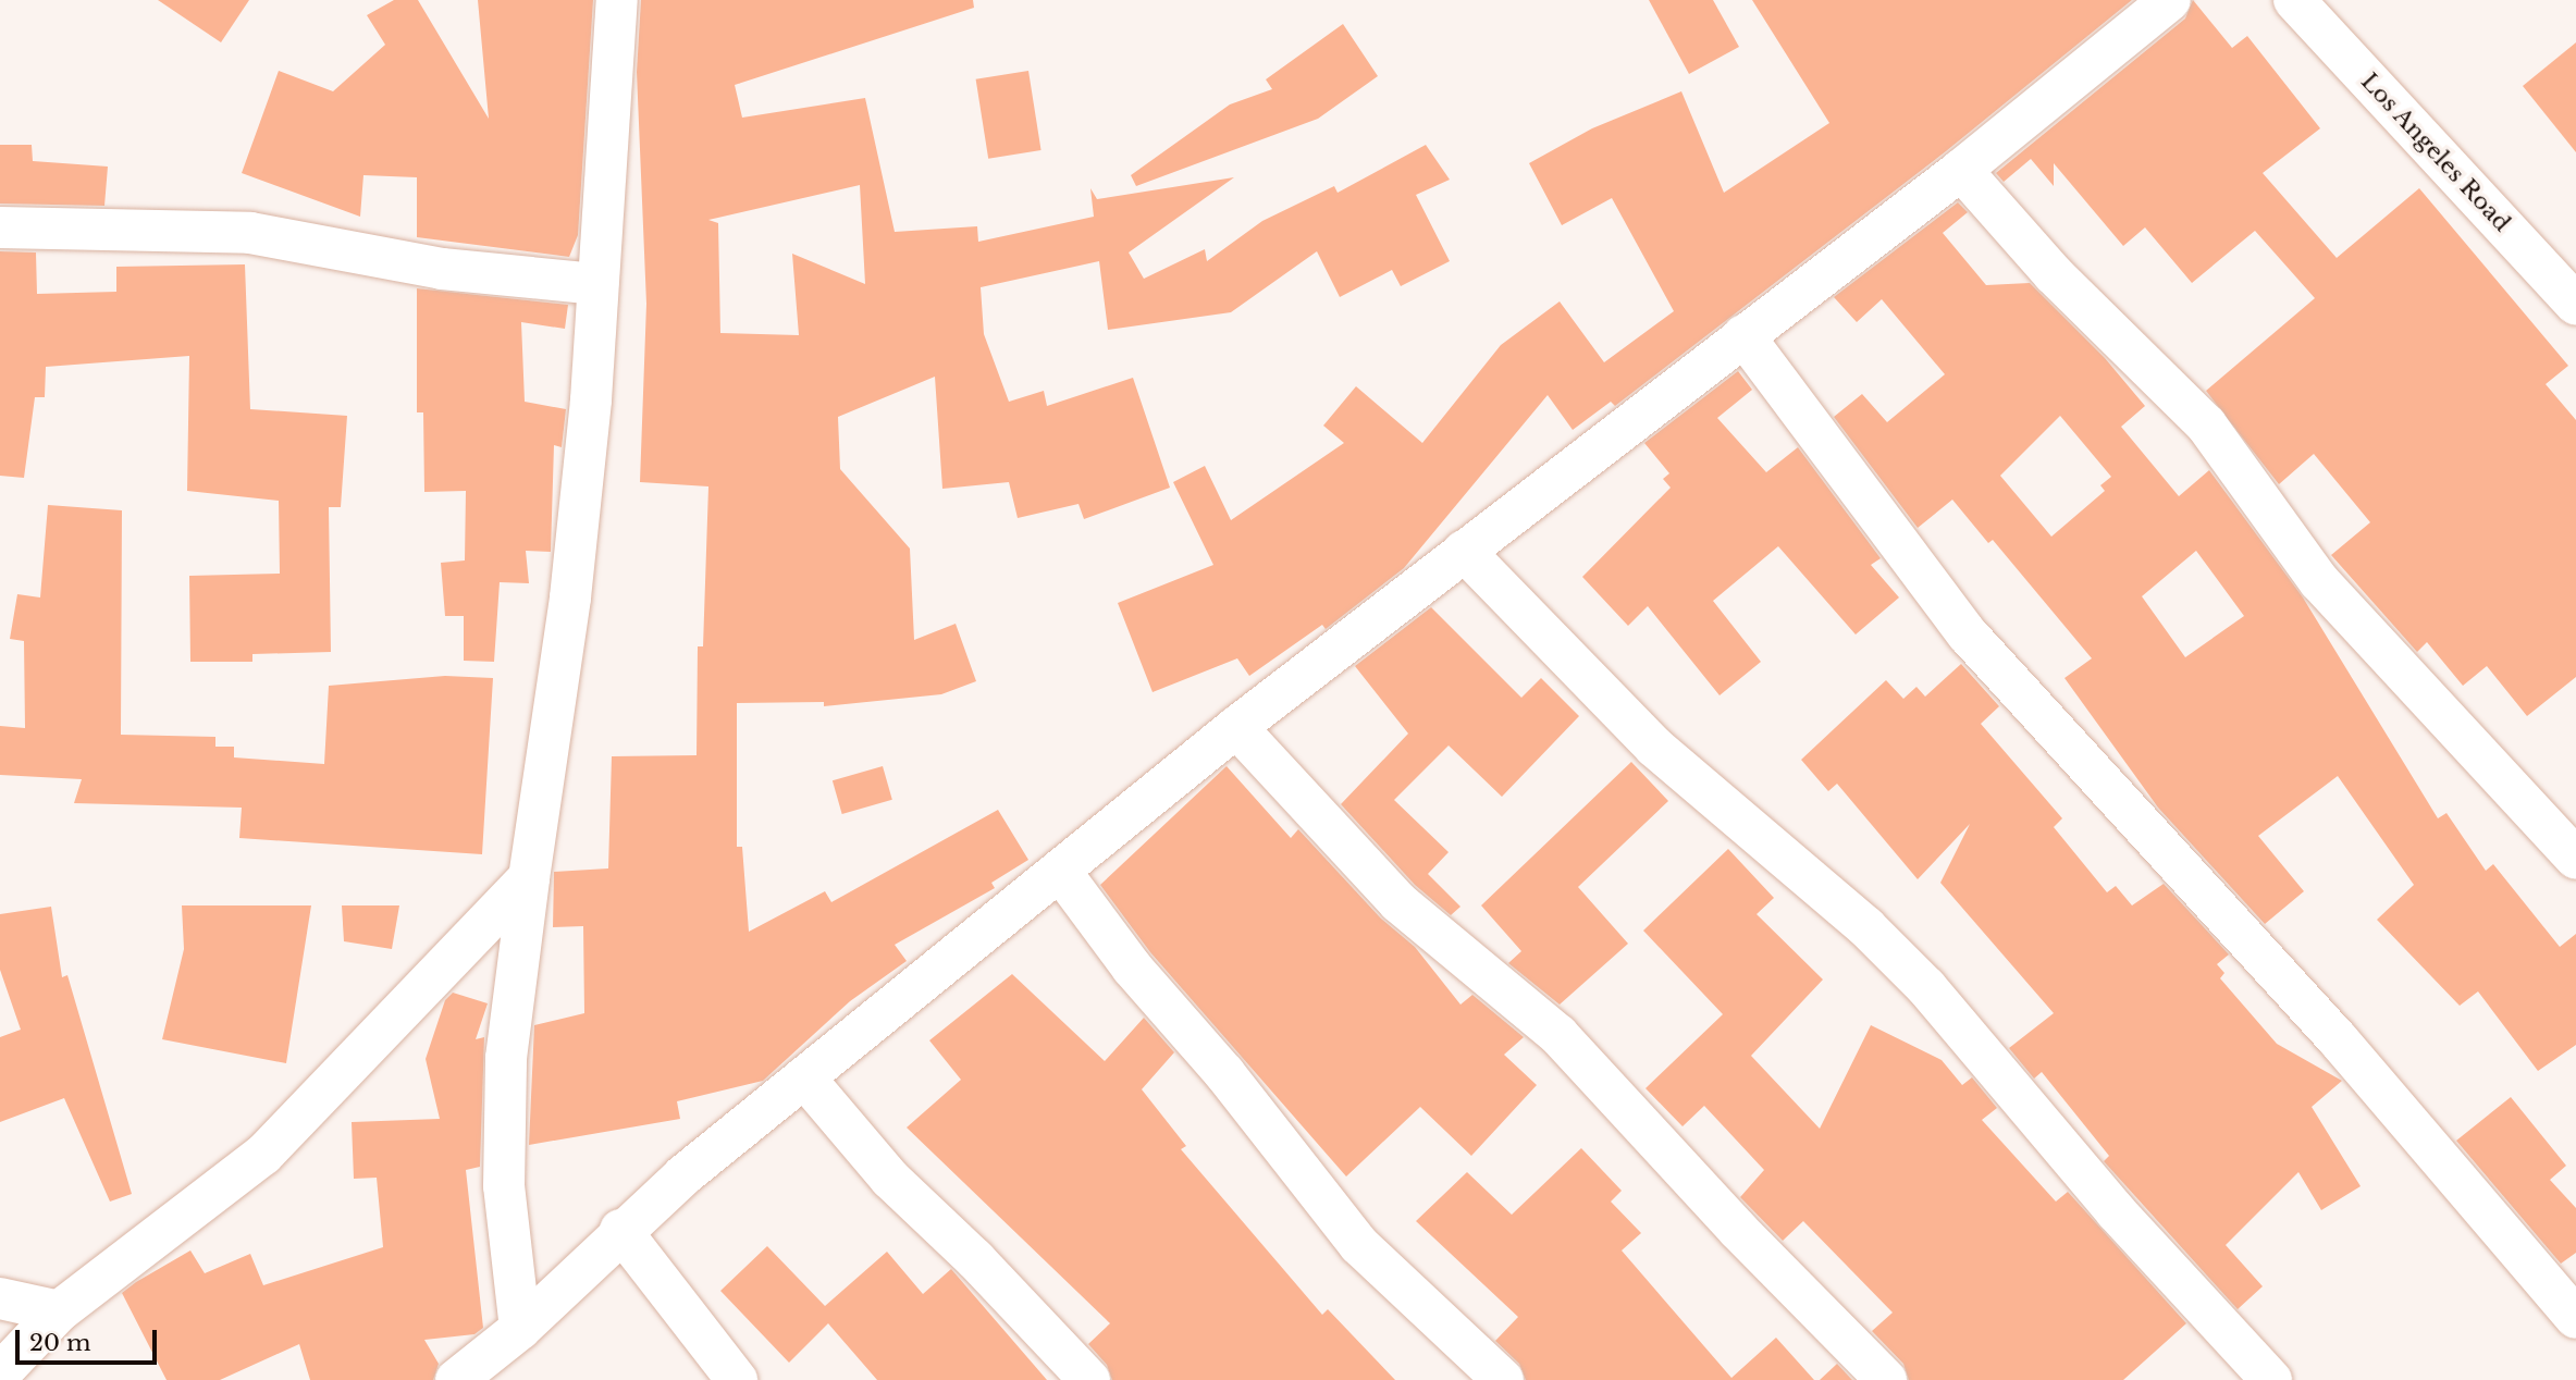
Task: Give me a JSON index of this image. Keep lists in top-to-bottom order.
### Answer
{
  "streets": {
    "street": ["Los Angeles Road"]
  },
  "scale_bar": "20 m"
}
